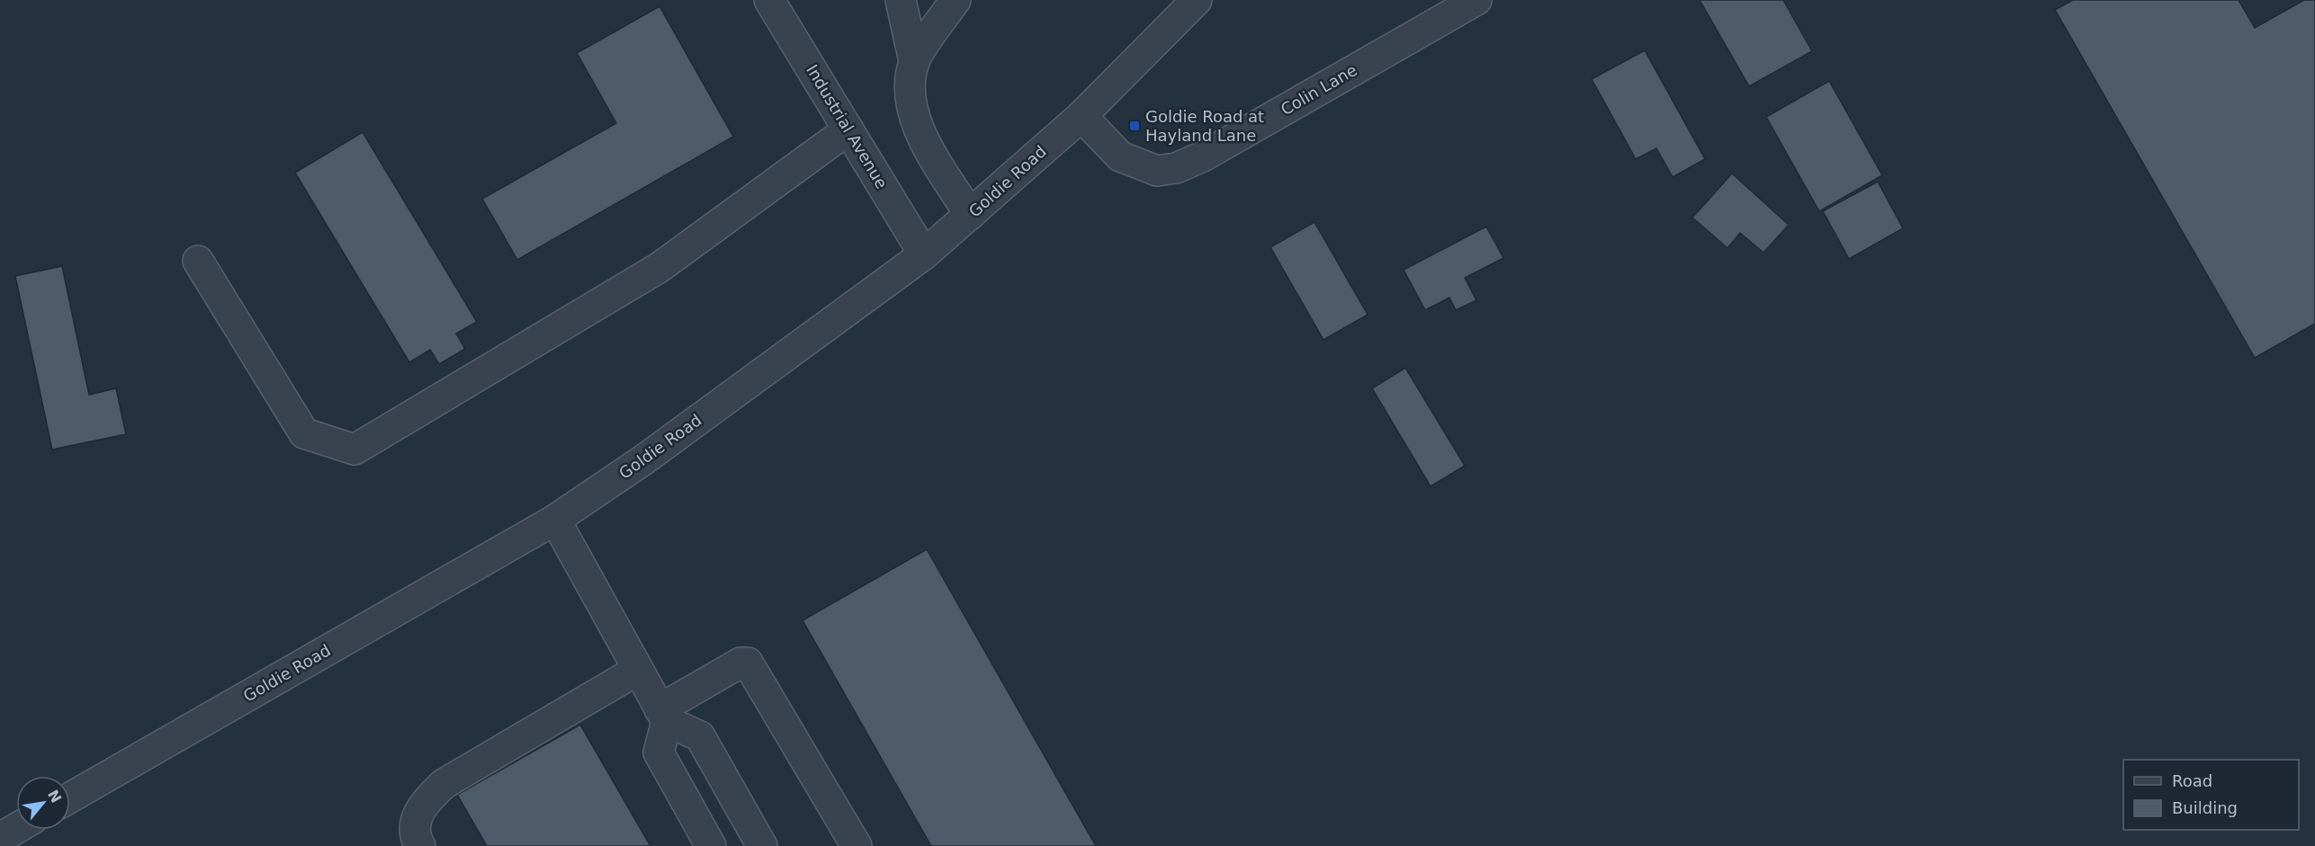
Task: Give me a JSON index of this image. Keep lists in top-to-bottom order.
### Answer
{
  "streets": {
    "street": ["Colin Lane", "Industrial Avenue", "Goldie Road"]
  },
  "crossings": [
    ["Colin Lane", "Goldie Road"],
    ["Industrial Avenue", "Goldie Road"]
  ],
  "places": {
    "transit": ["Goldie Road at Hayland Lane"]
  },
  "legend": ["Road", "Building"],
  "north": "top right"
}
